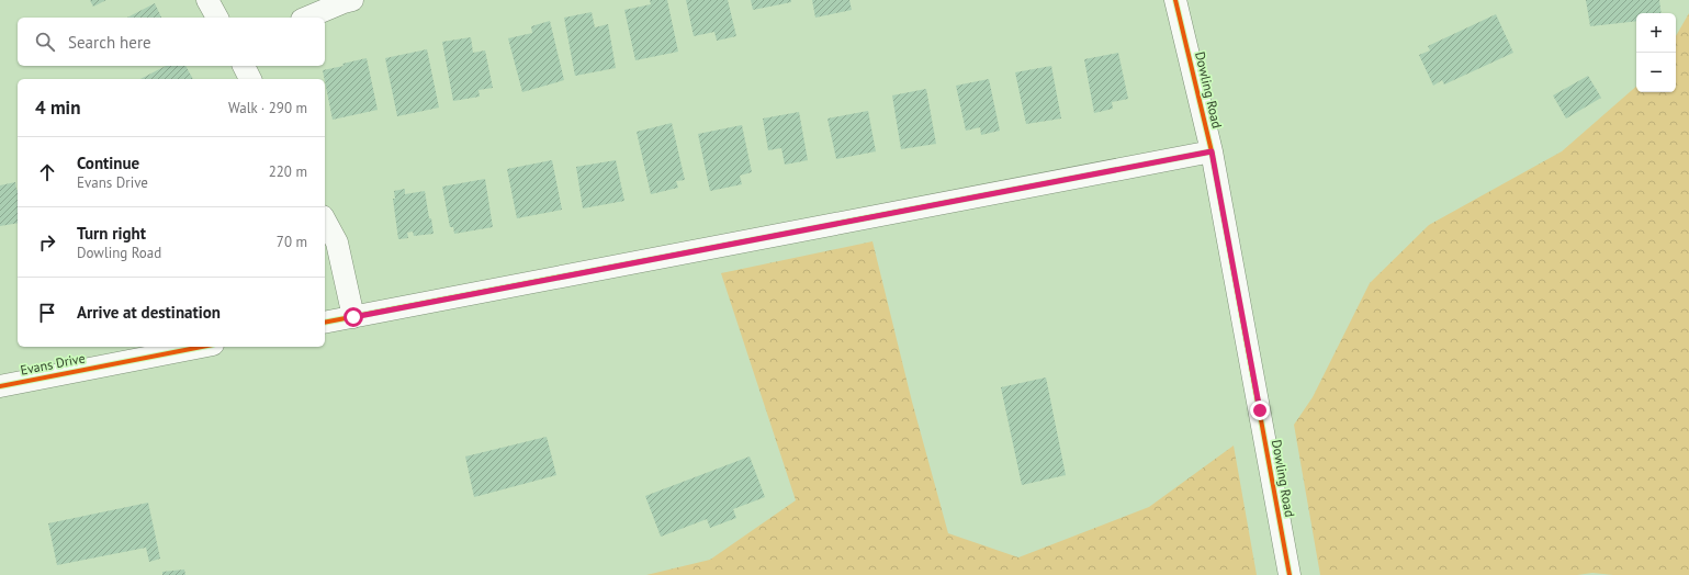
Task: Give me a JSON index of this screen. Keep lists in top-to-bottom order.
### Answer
{
  "streets": {
    "street": ["Dowling Road", "Evans Drive"]
  },
  "page": {
    "map_buttons": ["+", "−"],
    "search": "Search here",
    "heading": ["4 min", "Walk · 290 m"],
    "list": [
      ["Continue", "Evans Drive", "220 m"],
      ["Turn right", "Dowling Road", "70 m"],
      "Arrive at destination"
    ]
  }
}
